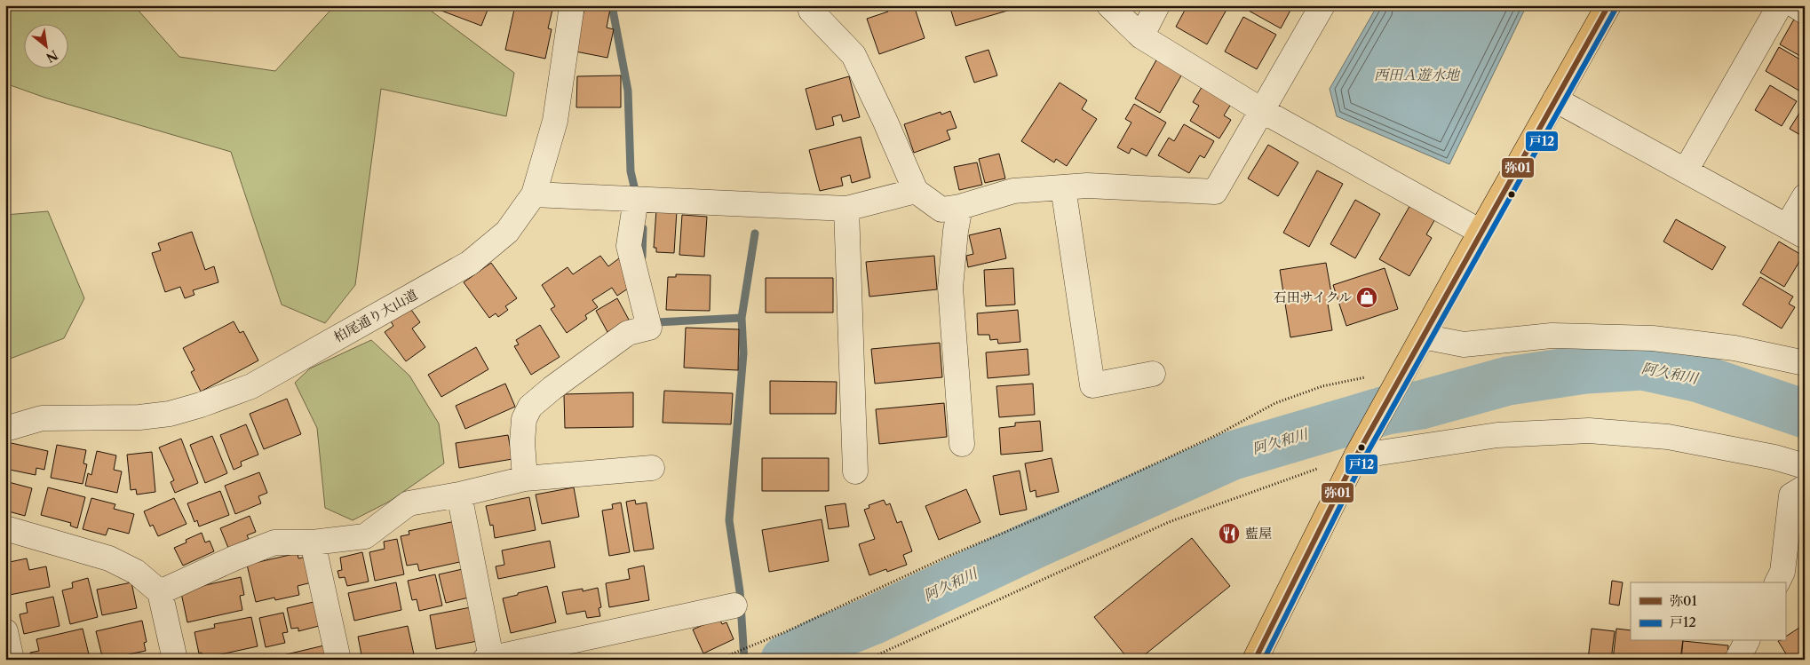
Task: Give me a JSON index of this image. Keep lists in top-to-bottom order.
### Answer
{
  "streets": {
    "street": ["柏尾通り大山道"]
  },
  "water": ["西田Ａ遊水地", "阿久和川"],
  "places": {
    "shop": ["石田サイクル"],
    "restaurant": ["藍屋"]
  },
  "lines": ["transit line 弥01", "transit line 戸12"],
  "legend": ["弥01", "戸12"],
  "north": "bottom right"
}
